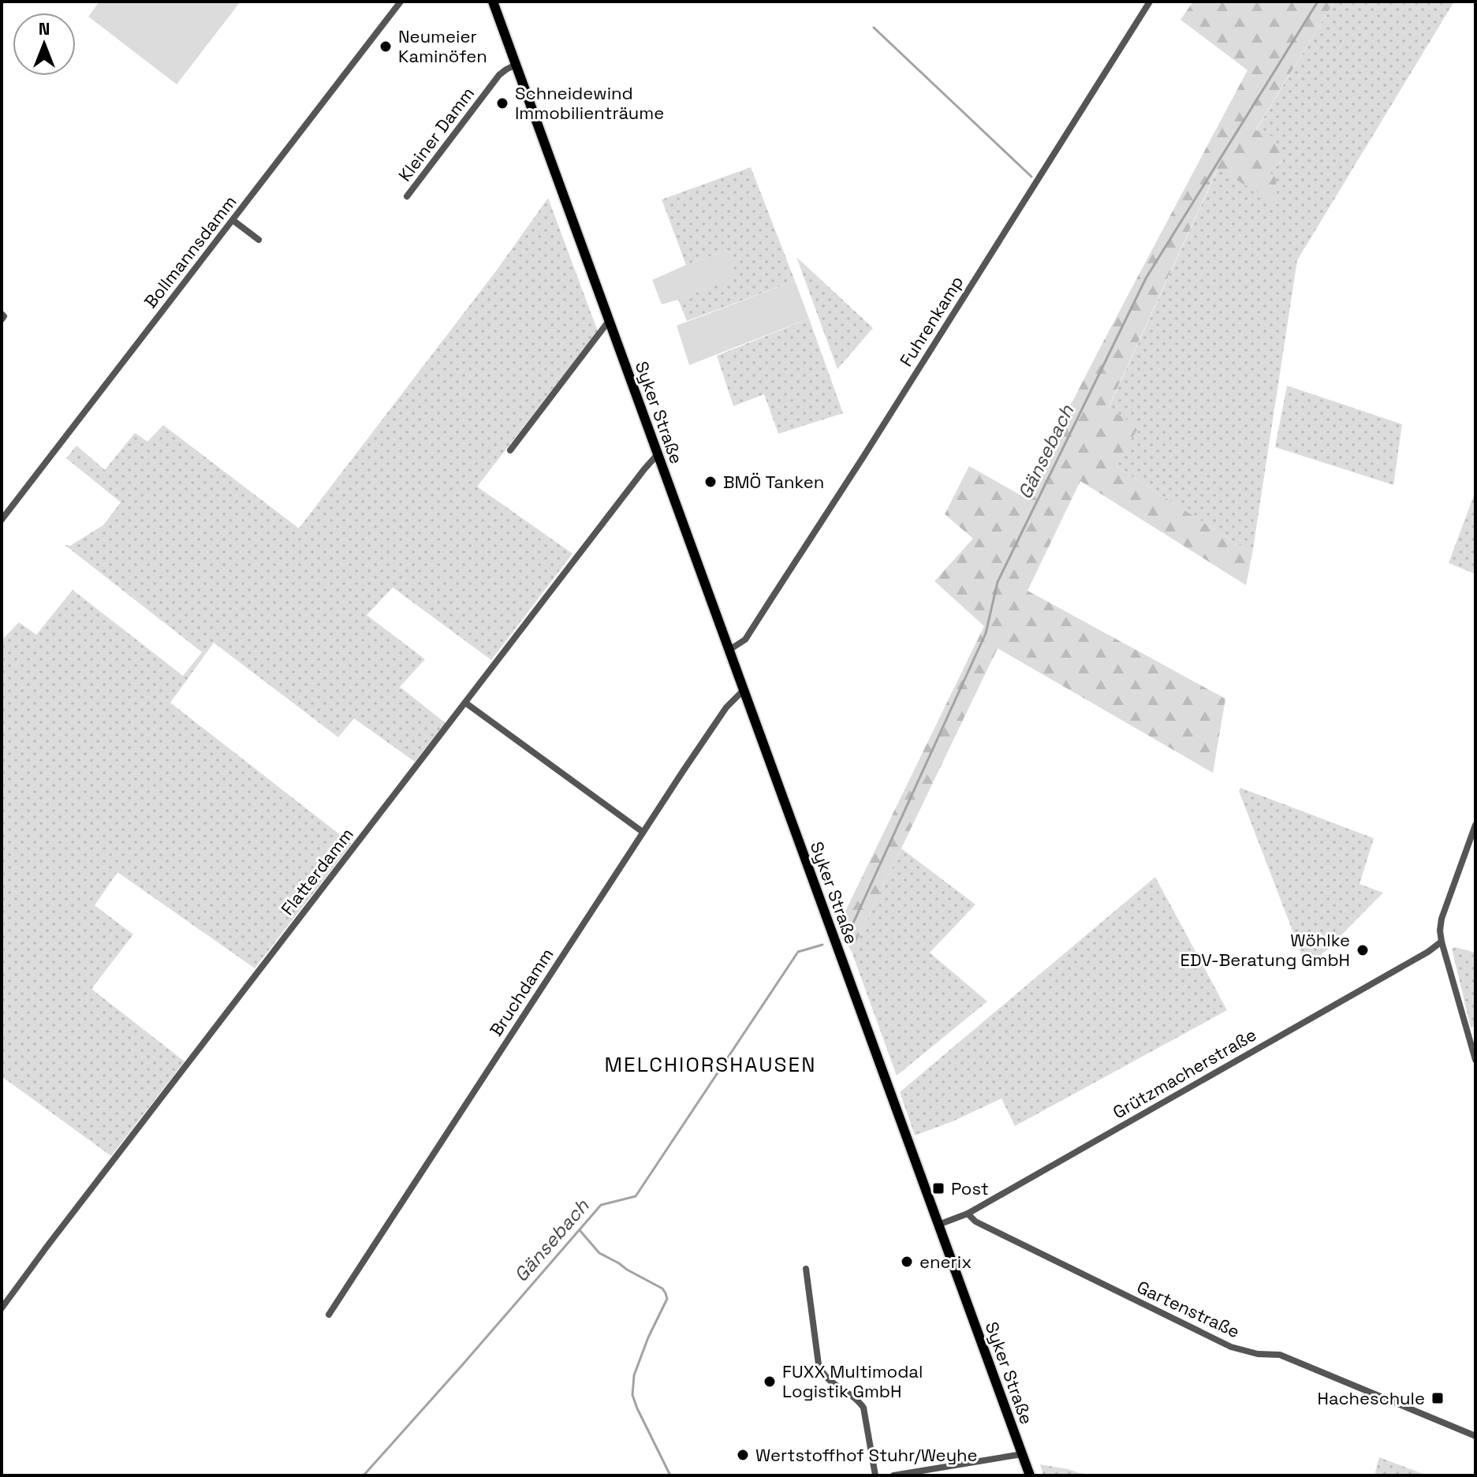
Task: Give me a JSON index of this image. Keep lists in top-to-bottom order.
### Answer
{
  "streets": {
    "main road": ["Syker Straße"],
    "street": [
      "Kleiner Damm",
      "Bollmannsdamm",
      "Fuhrenkamp",
      "Flatterdamm",
      "Bruchdamm",
      "Grützmacherstraße",
      "Gartenstraße"
    ]
  },
  "crossings": [
    ["Kleiner Damm", "Syker Straße"],
    ["Fuhrenkamp", "Syker Straße"],
    ["Syker Straße", "Flatterdamm"],
    ["Syker Straße", "Bruchdamm"],
    ["Syker Straße", "Grützmacherstraße"],
    ["Grützmacherstraße", "Gartenstraße"]
  ],
  "districts": ["MELCHIORSHAUSEN"],
  "water": ["Gänsebach"],
  "places": {
    "other": [
      "Neumeier Kaminöfen",
      "Schneidewind Immobilienträume",
      "BMÖ Tanken",
      "Wöhlke EDV-Beratung GmbH",
      "enerix",
      "FUXX Multimodal Logistik GmbH",
      "Wertstoffhof Stuhr/Weyhe"
    ],
    "transit": ["Post", "Hacheschule"]
  },
  "north": "top"
}
